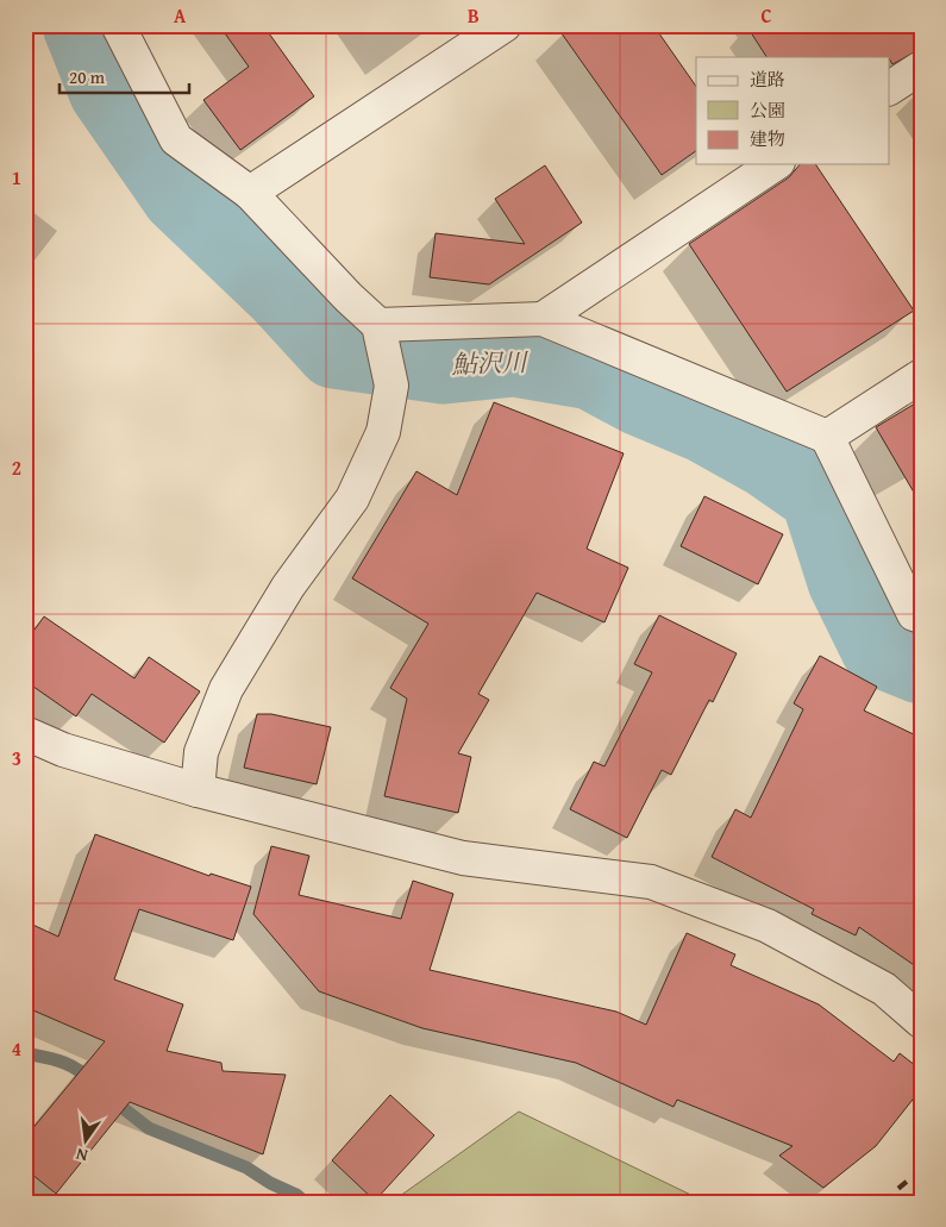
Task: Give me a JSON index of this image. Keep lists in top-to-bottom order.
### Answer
{
  "water": ["鮎沢川"],
  "legend": ["道路", "公園", "建物"],
  "scale_bar": "20 m",
  "north": "bottom",
  "grid": {
    "columns": ["A", "B", "C"],
    "rows": [
      "1",
      "2",
      "3",
      "4"
    ]
  }
}
